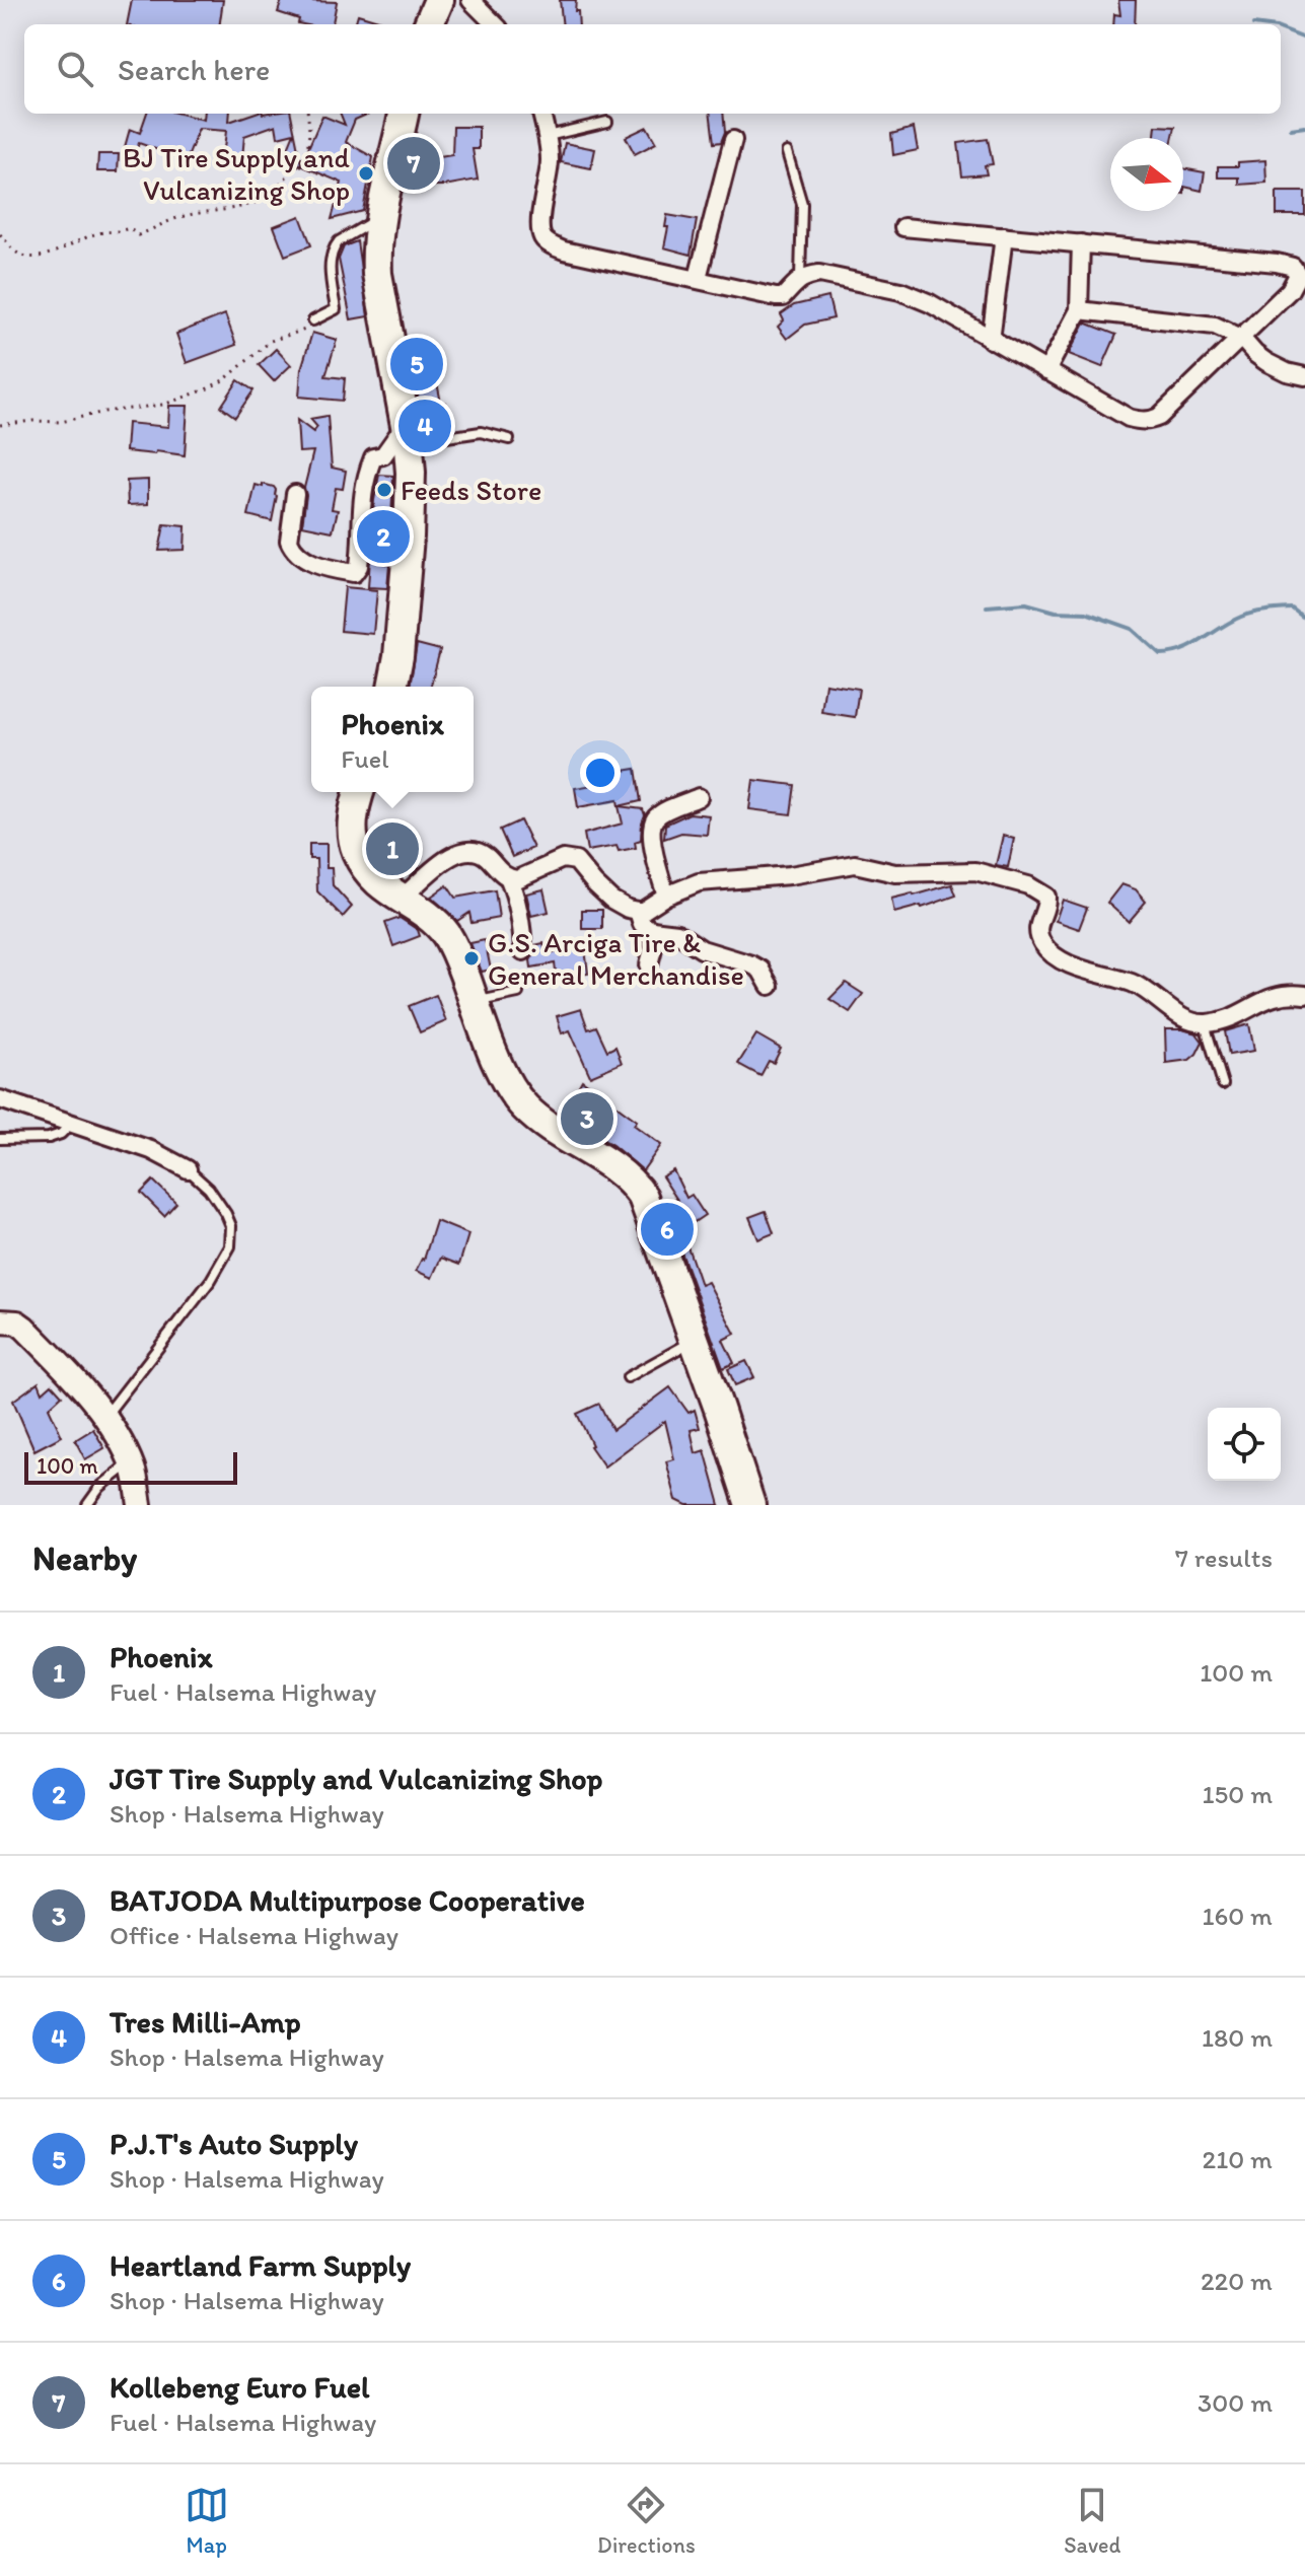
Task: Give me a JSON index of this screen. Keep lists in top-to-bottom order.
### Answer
{
  "places": ["BJ Tire Supply and Vulcanizing Shop", "Feeds Store", "G.S. Arciga Tire & General Merchandise"],
  "scale_bar": "100 m",
  "north": "right",
  "page": {
    "search": "Search here",
    "pins": [
      "7",
      "5",
      "4",
      "2",
      "1",
      "3",
      "6"
    ],
    "popup": ["Phoenix", "Fuel"],
    "scale": "100 m",
    "heading": ["Nearby", "7 results"],
    "list": [
      {
        "mark": "1",
        "name": "Phoenix",
        "note": "Fuel · Halsema Highway",
        "value": "100 m"
      },
      {
        "mark": "2",
        "name": "JGT Tire Supply and Vulcanizing Shop",
        "note": "Shop · Halsema Highway",
        "value": "150 m"
      },
      {
        "mark": "3",
        "name": "BATJODA Multipurpose Cooperative",
        "note": "Office · Halsema Highway",
        "value": "160 m"
      },
      {
        "mark": "4",
        "name": "Tres Milli-Amp",
        "note": "Shop · Halsema Highway",
        "value": "180 m"
      },
      {
        "mark": "5",
        "name": "P.J.T's Auto Supply",
        "note": "Shop · Halsema Highway",
        "value": "210 m"
      },
      {
        "mark": "6",
        "name": "Heartland Farm Supply",
        "note": "Shop · Halsema Highway",
        "value": "220 m"
      },
      {
        "mark": "7",
        "name": "Kollebeng Euro Fuel",
        "note": "Fuel · Halsema Highway",
        "value": "300 m"
      }
    ],
    "nav": ["Map", "Directions", "Saved"]
  }
}
